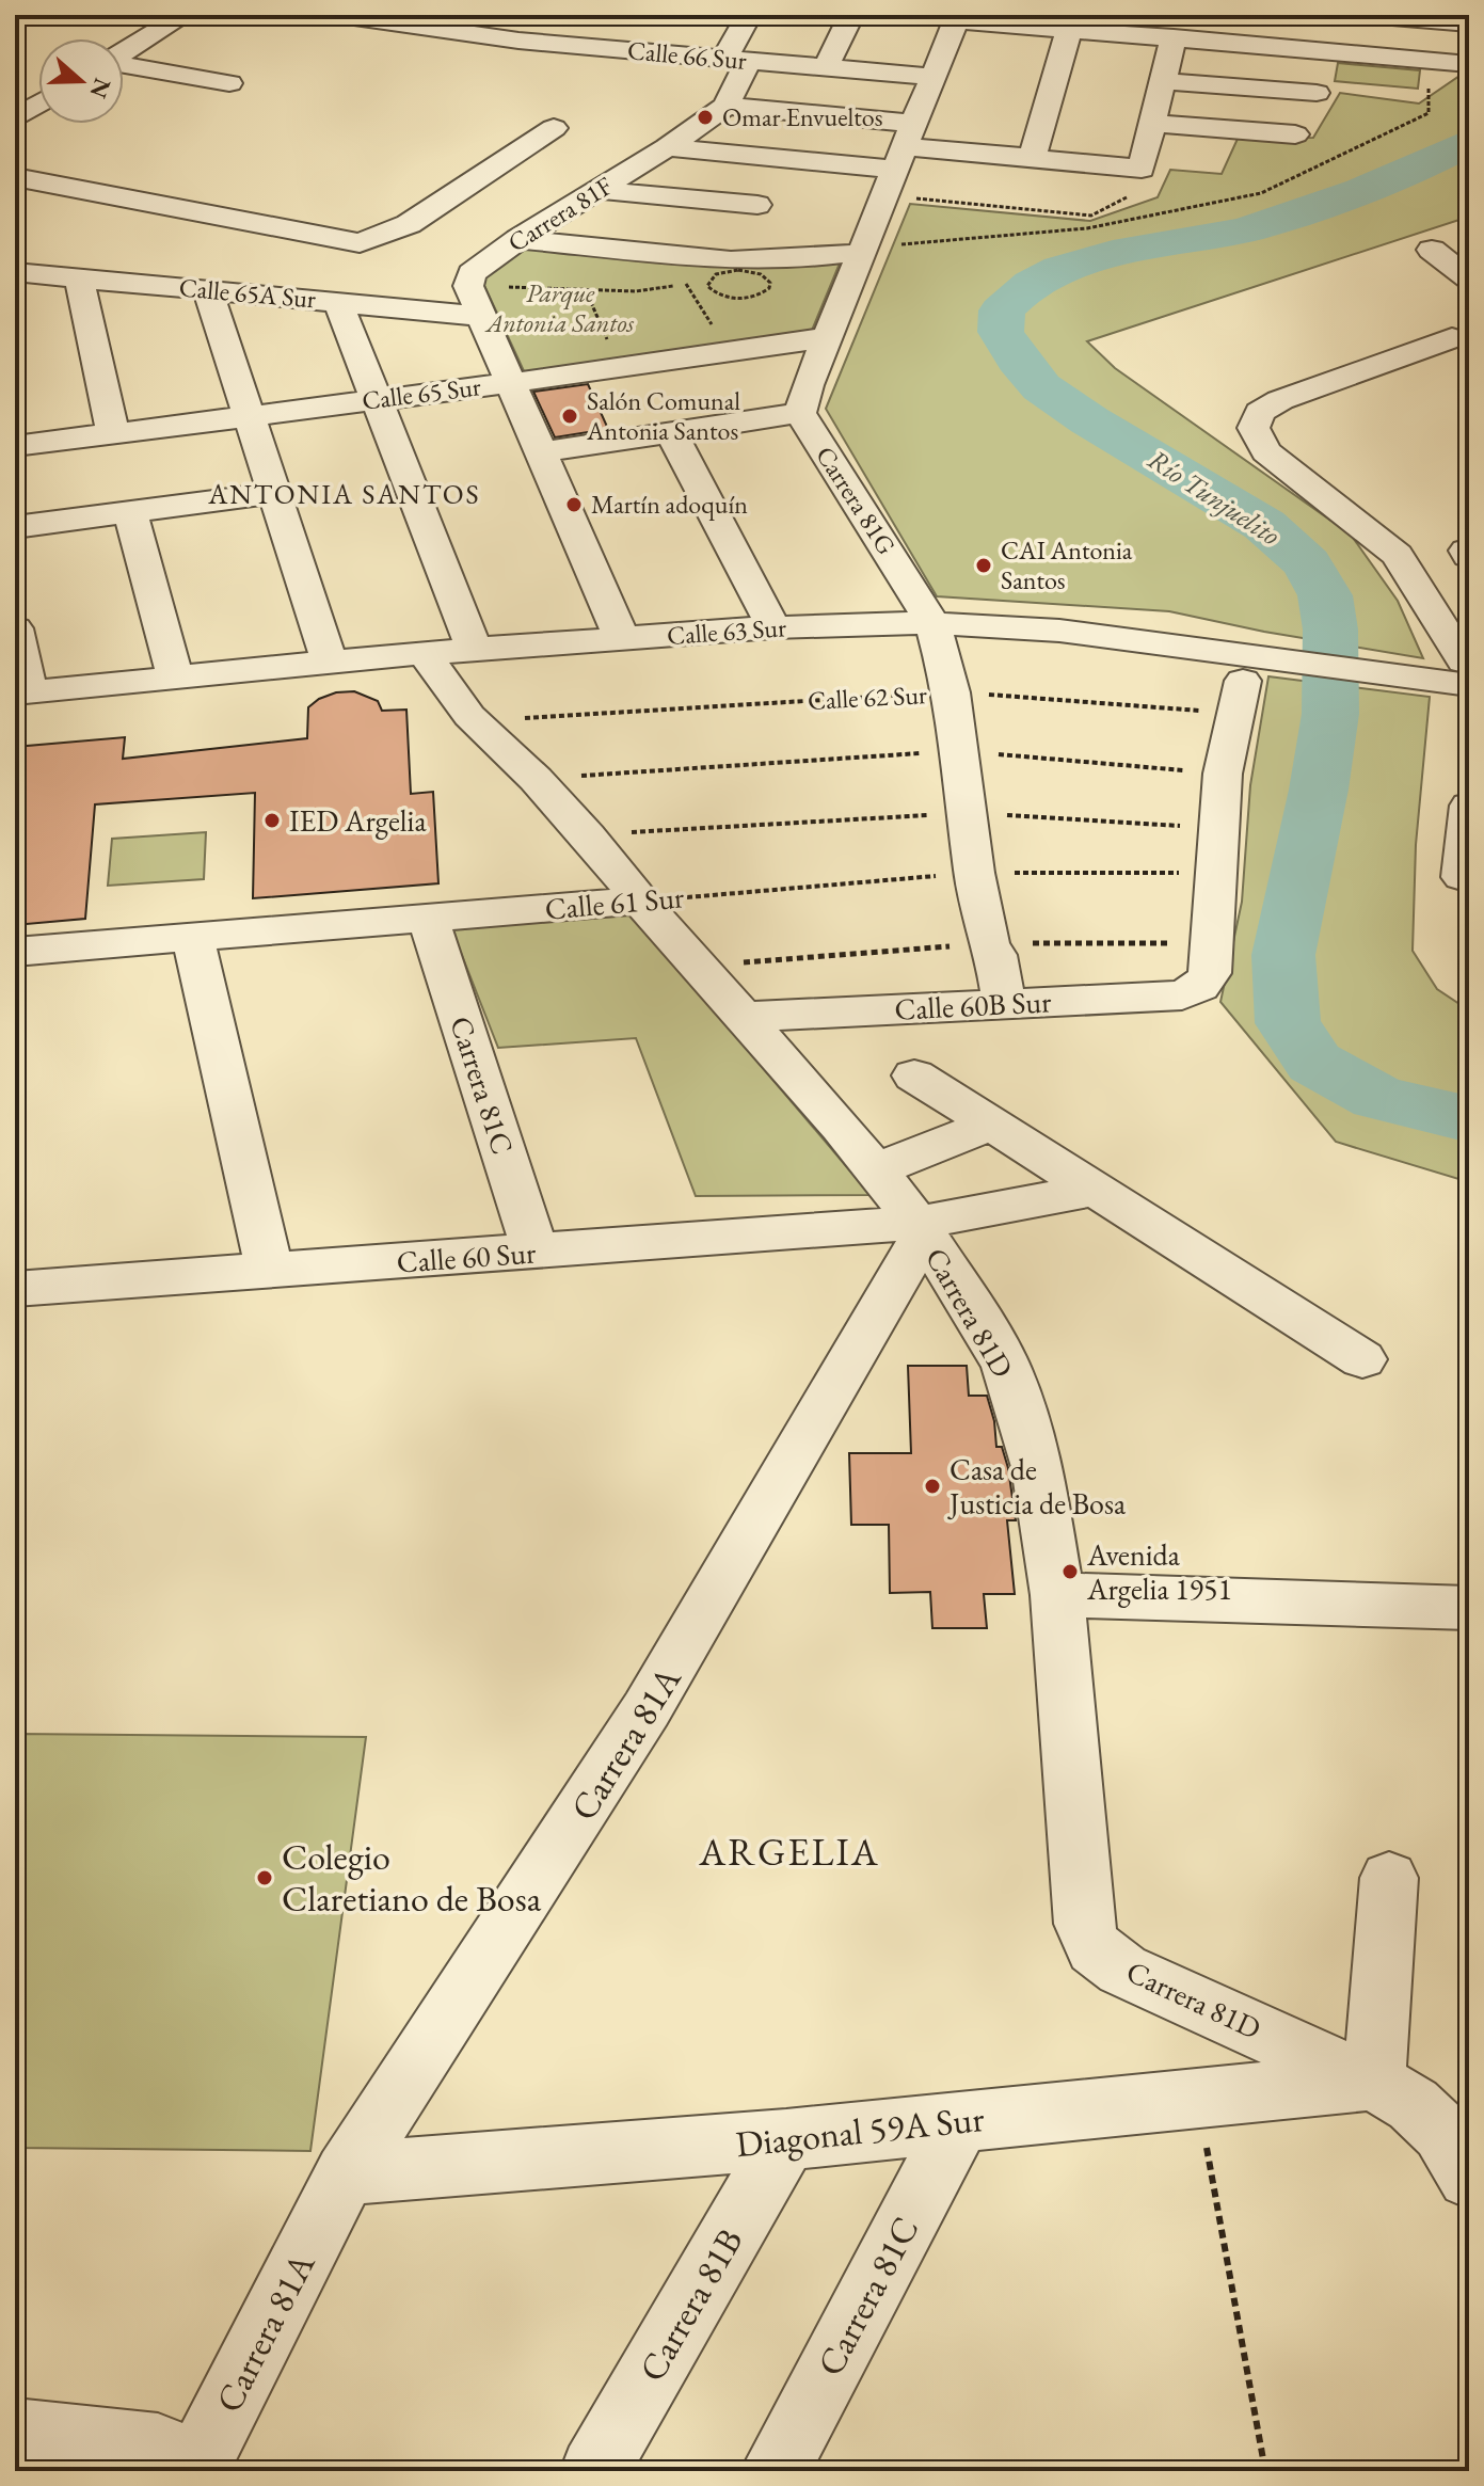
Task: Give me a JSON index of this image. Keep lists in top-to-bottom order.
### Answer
{
  "streets": {
    "street": [
      "Calle 66 Sur",
      "Carrera 81F",
      "Calle 65A Sur",
      "Calle 65 Sur",
      "Carrera 81G",
      "Calle 63 Sur",
      "Calle 61 Sur",
      "Calle 60B Sur",
      "Carrera 81C",
      "Calle 60 Sur",
      "Carrera 81D",
      "Carrera 81A",
      "Diagonal 59A Sur",
      "Carrera 81B"
    ],
    "path": ["Calle 62 Sur"]
  },
  "crossings": [
    ["Calle 66 Sur", "Carrera 81F"],
    ["Calle 66 Sur", "Carrera 81G"],
    ["Carrera 81F", "Calle 65A Sur"],
    ["Carrera 81F", "Calle 65 Sur"],
    ["Carrera 81F", "Calle 63 Sur"],
    ["Calle 65A Sur", "Carrera 81D"],
    ["Calle 65 Sur", "Carrera 81G"],
    ["Calle 65 Sur", "Carrera 81D"],
    ["Carrera 81G", "Calle 63 Sur"],
    ["Carrera 81G", "Calle 62 Sur"],
    ["Carrera 81G", "Calle 61 Sur"],
    ["Carrera 81G", "Calle 60B Sur"],
    ["Calle 63 Sur", "Calle 62 Sur"],
    ["Calle 63 Sur", "Carrera 81D"],
    ["Calle 62 Sur", "Carrera 81D"],
    ["Calle 61 Sur", "Calle 60B Sur"],
    ["Calle 61 Sur", "Carrera 81C"],
    ["Calle 61 Sur", "Carrera 81D"],
    ["Calle 60B Sur", "Carrera 81D"],
    ["Carrera 81C", "Calle 60 Sur"],
    ["Carrera 81C", "Diagonal 59A Sur"],
    ["Calle 60 Sur", "Carrera 81D"],
    ["Calle 60 Sur", "Carrera 81A"],
    ["Carrera 81D", "Carrera 81A"],
    ["Carrera 81D", "Diagonal 59A Sur"],
    ["Carrera 81A", "Diagonal 59A Sur"],
    ["Diagonal 59A Sur", "Carrera 81B"]
  ],
  "districts": ["ANTONIA SANTOS", "ARGELIA"],
  "water": ["Río Tunjuelito"],
  "parks": ["Parque Antonia Santos"],
  "places": [
    "Omar Envueltos",
    "Salón Comunal Antonia Santos",
    "Martín adoquín",
    "CAI Antonia Santos",
    "IED Argelia",
    "Casa de Justicia de Bosa",
    "Avenida Argelia 1951",
    "Colegio Claretiano de Bosa"
  ],
  "north": "right"
}
